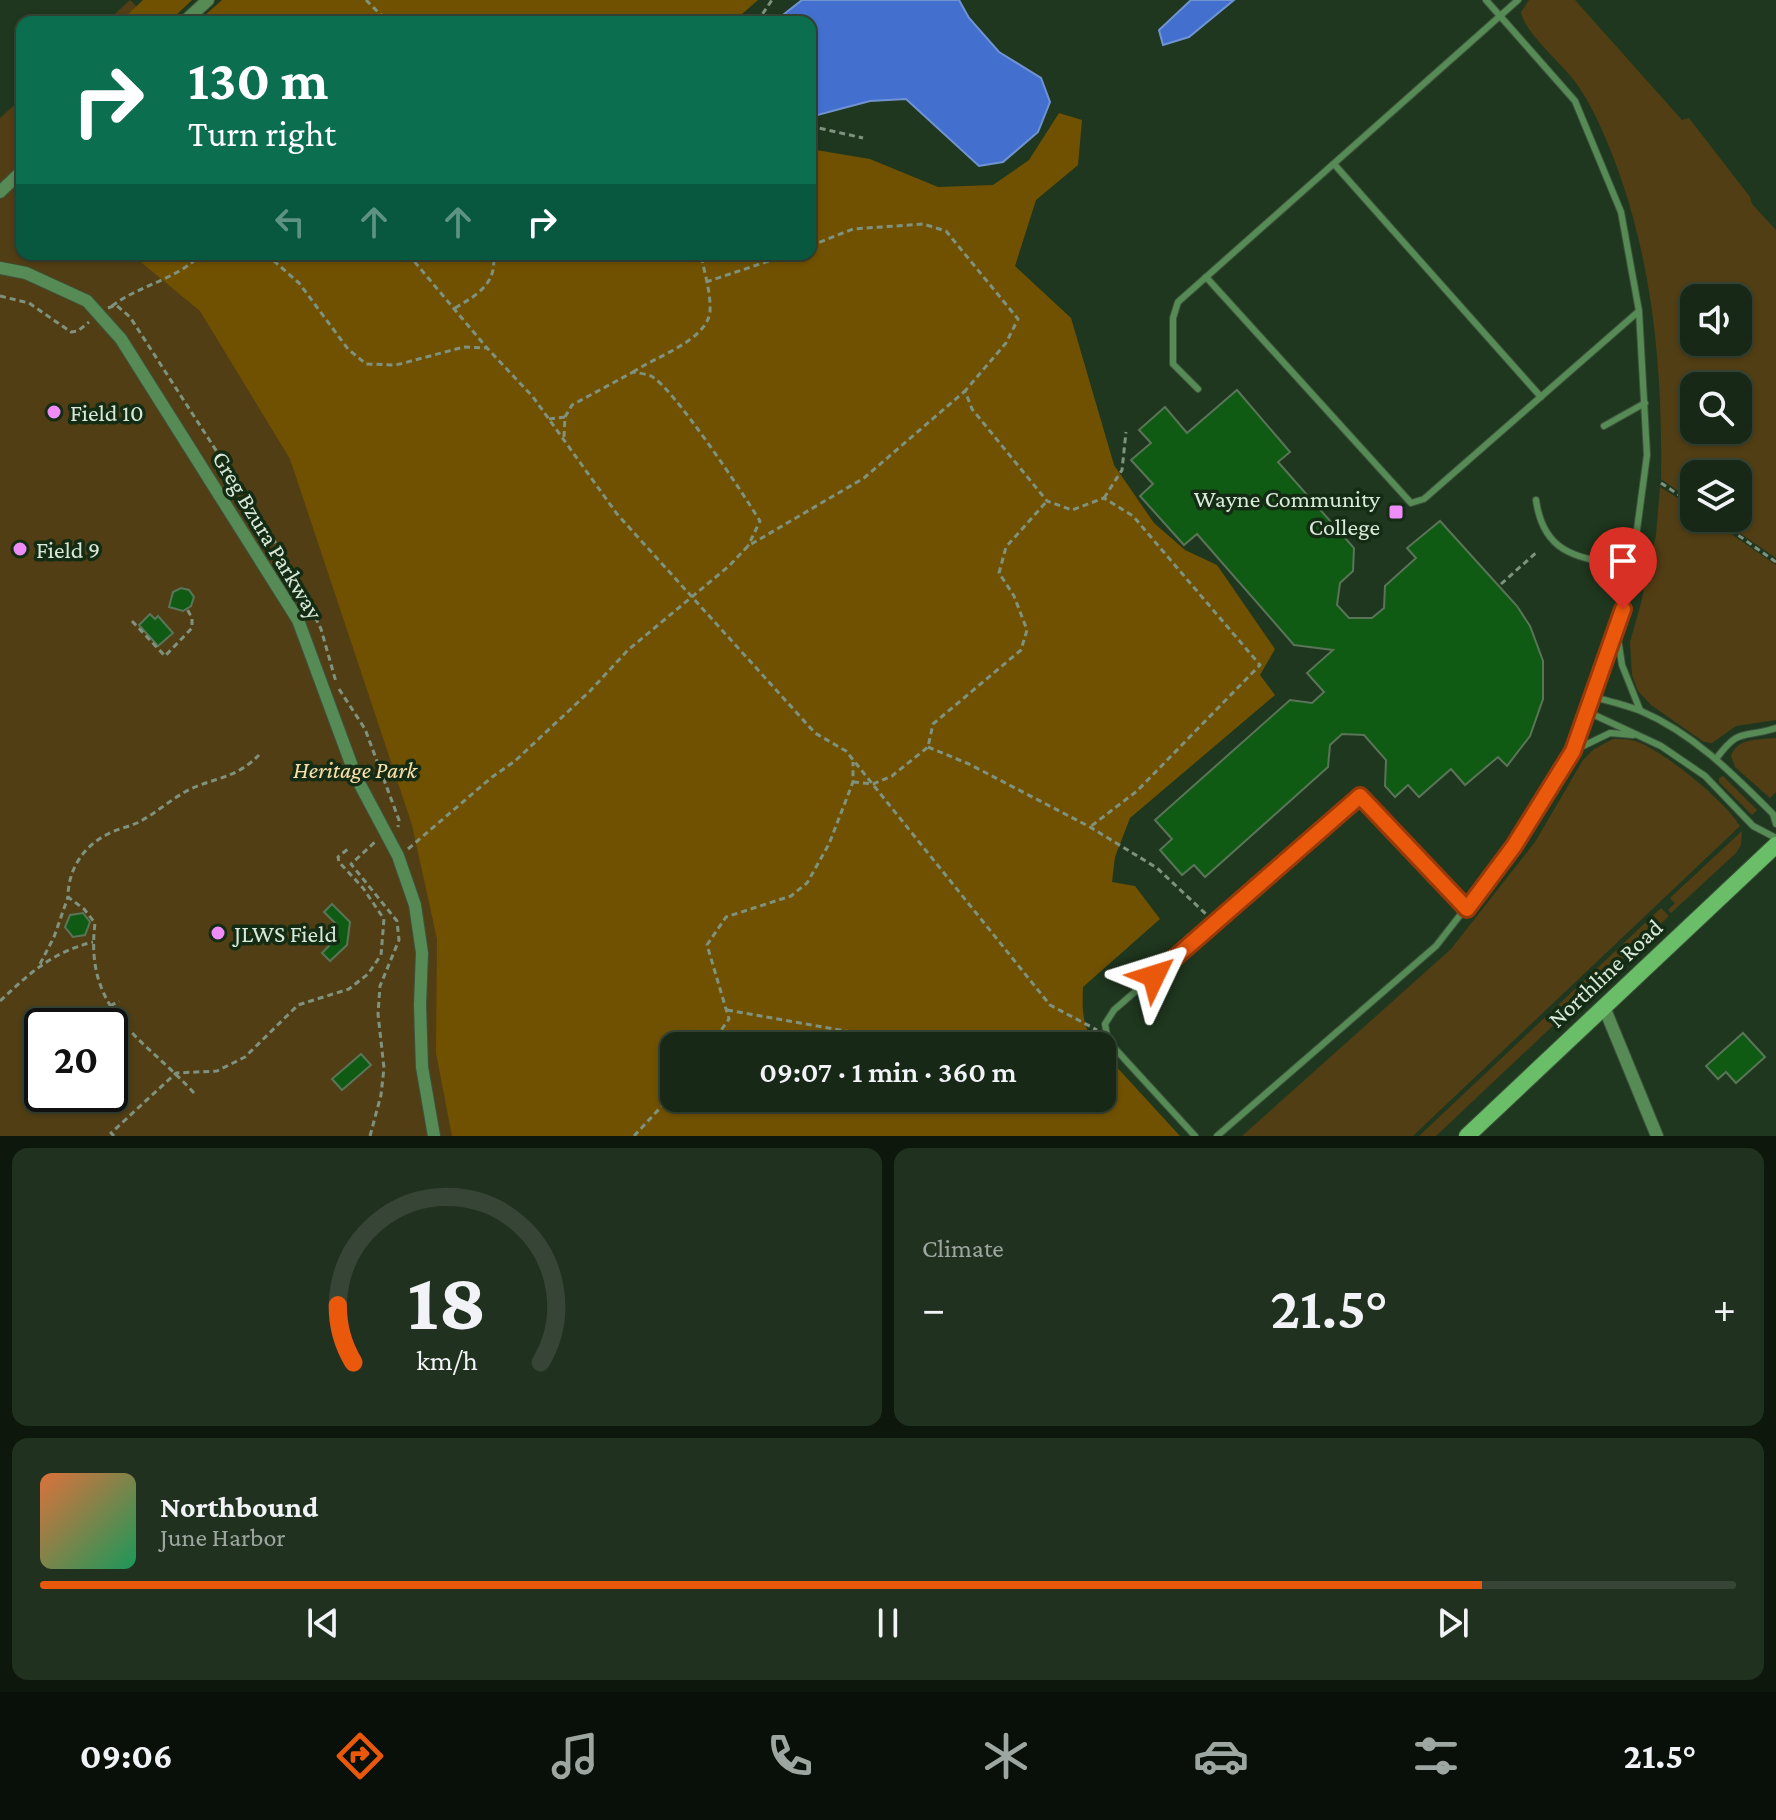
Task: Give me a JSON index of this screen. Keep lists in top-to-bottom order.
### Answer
{
  "streets": {
    "main road": ["Northline Road"],
    "street": ["Greg Bzura Parkway"]
  },
  "parks": ["Heritage Park"],
  "places": {
    "other": ["Field 10", "Field 9", "JLWS Field"],
    "transit": ["Wayne Community College"]
  },
  "page": {
    "turn": ["130 m", "Turn right"],
    "limit": "20",
    "trip": "09:07 · 1 min · 360 m",
    "tile": "Climate",
    "heat": ["−", "21.5°", "+"],
    "song": ["Northbound", "June Harbor"],
    "tabs": ["09:06", "21.5°"],
    "gauge": ["18", "km/h"]
  }
}
